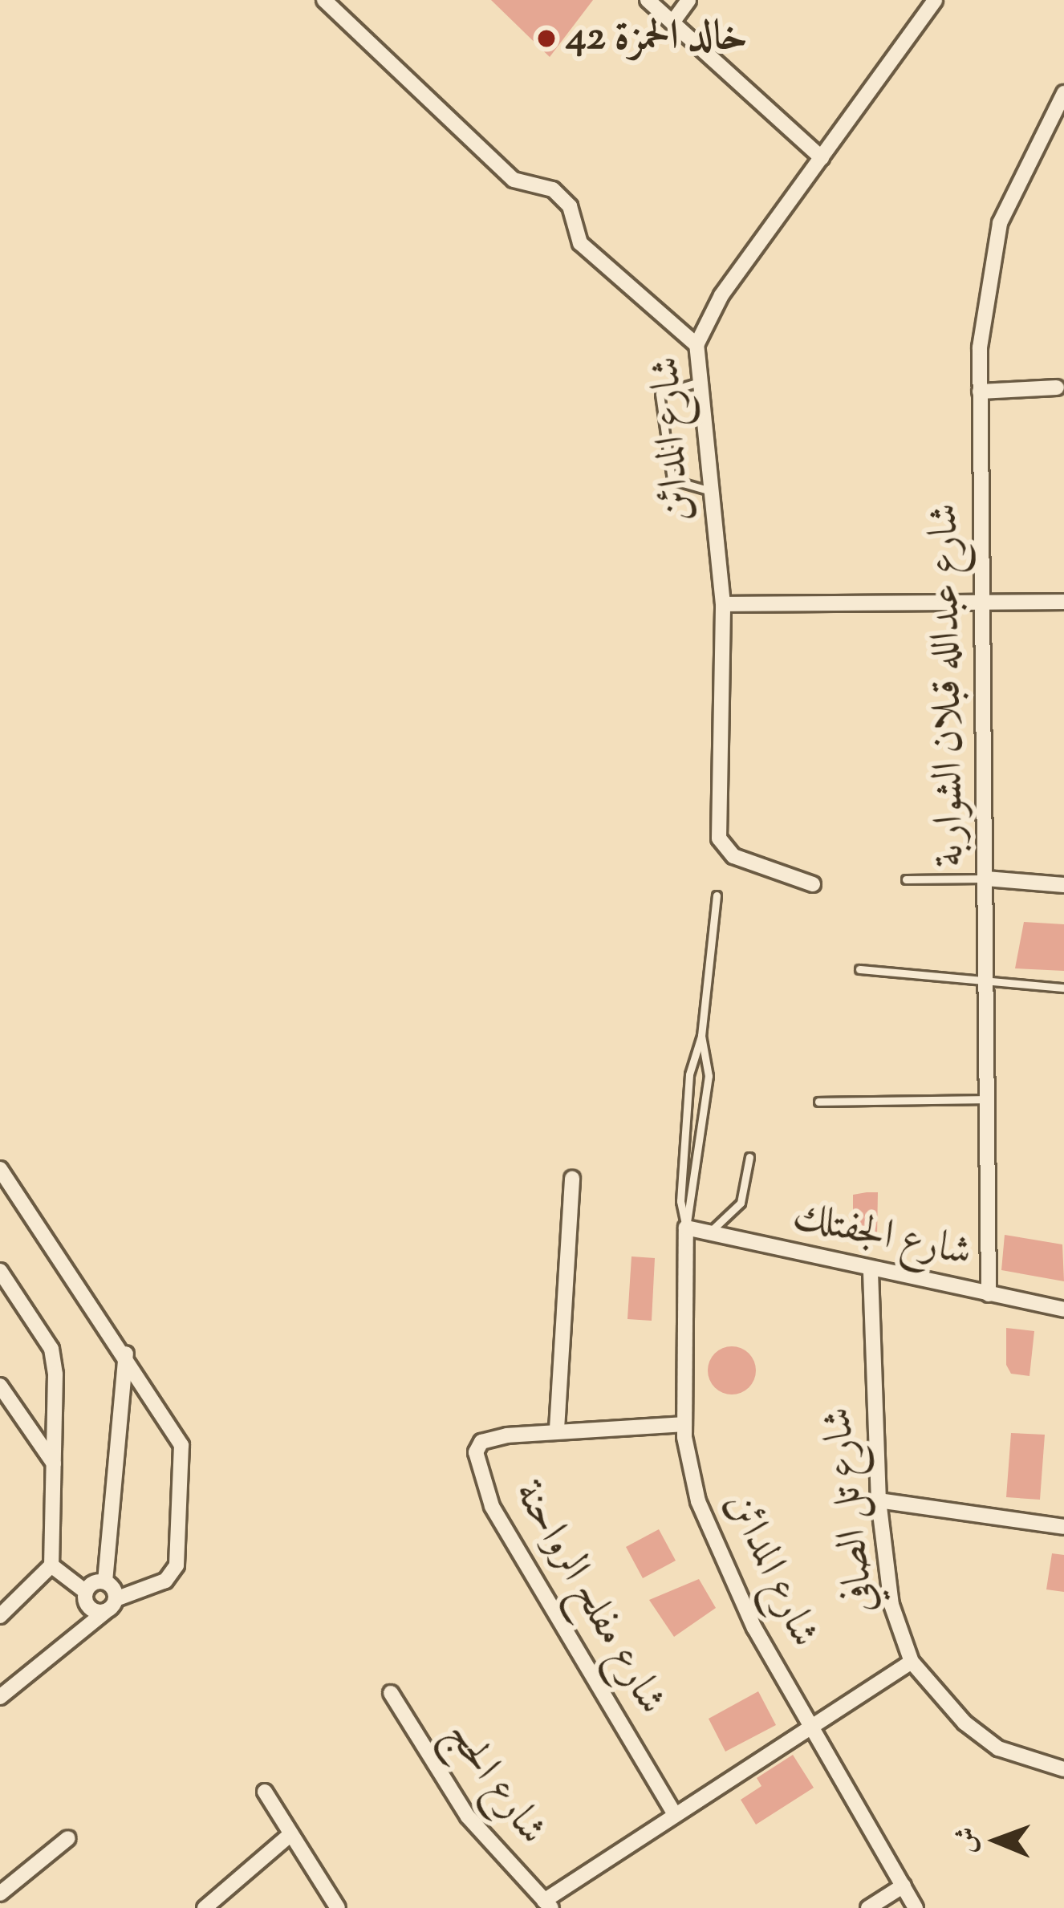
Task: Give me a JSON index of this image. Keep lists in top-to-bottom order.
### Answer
{
  "streets": {
    "street": [
      "شارع المدائن",
      "شارع عبدالله قبلان الشواربة",
      "شارع الجفتلك",
      "شارع تل الصافي",
      "شارع مفلح الرواحنة",
      "شارع الحج"
    ]
  },
  "crossings": [
    ["شارع المدائن", "شارع الجفتلك"],
    ["شارع المدائن", "شارع مفلح الرواحنة"],
    ["شارع عبدالله قبلان الشواربة", "شارع الجفتلك"],
    ["شارع الجفتلك", "شارع تل الصافي"]
  ],
  "places": ["خالد الحمزة 42"],
  "north": "left"
}
